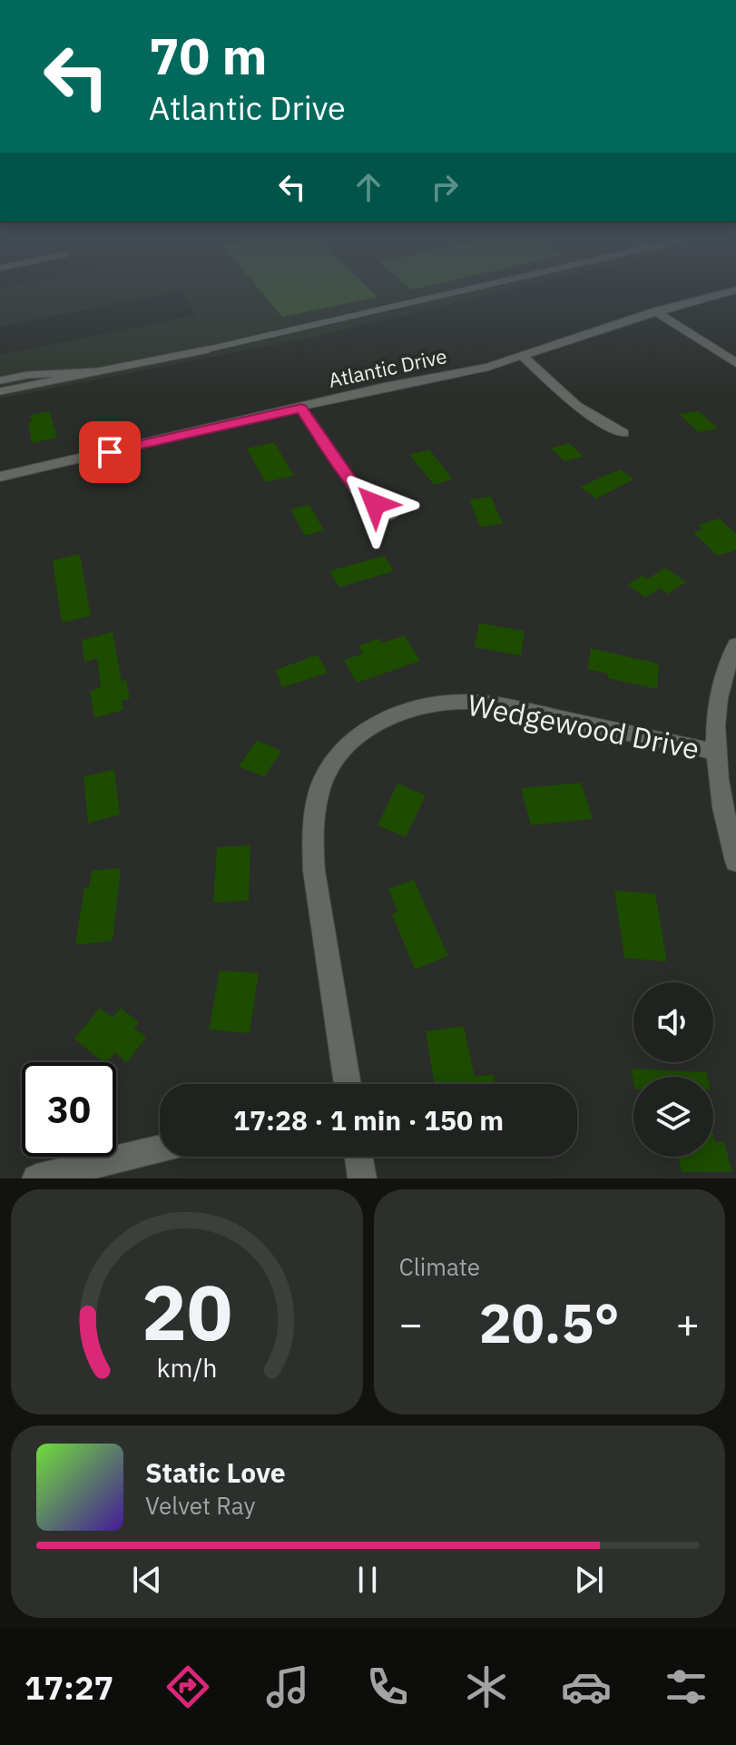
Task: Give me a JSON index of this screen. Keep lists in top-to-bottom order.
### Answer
{
  "streets": {
    "street": ["Atlantic Drive", "Wedgewood Drive"]
  },
  "page": {
    "turn": ["70 m", "Atlantic Drive"],
    "limit": "30",
    "trip": "17:28 · 1 min · 150 m",
    "tile": "Climate",
    "heat": ["−", "20.5°", "+"],
    "song": ["Static Love", "Velvet Ray"],
    "tabs": "17:27",
    "gauge": ["20", "km/h"]
  }
}
